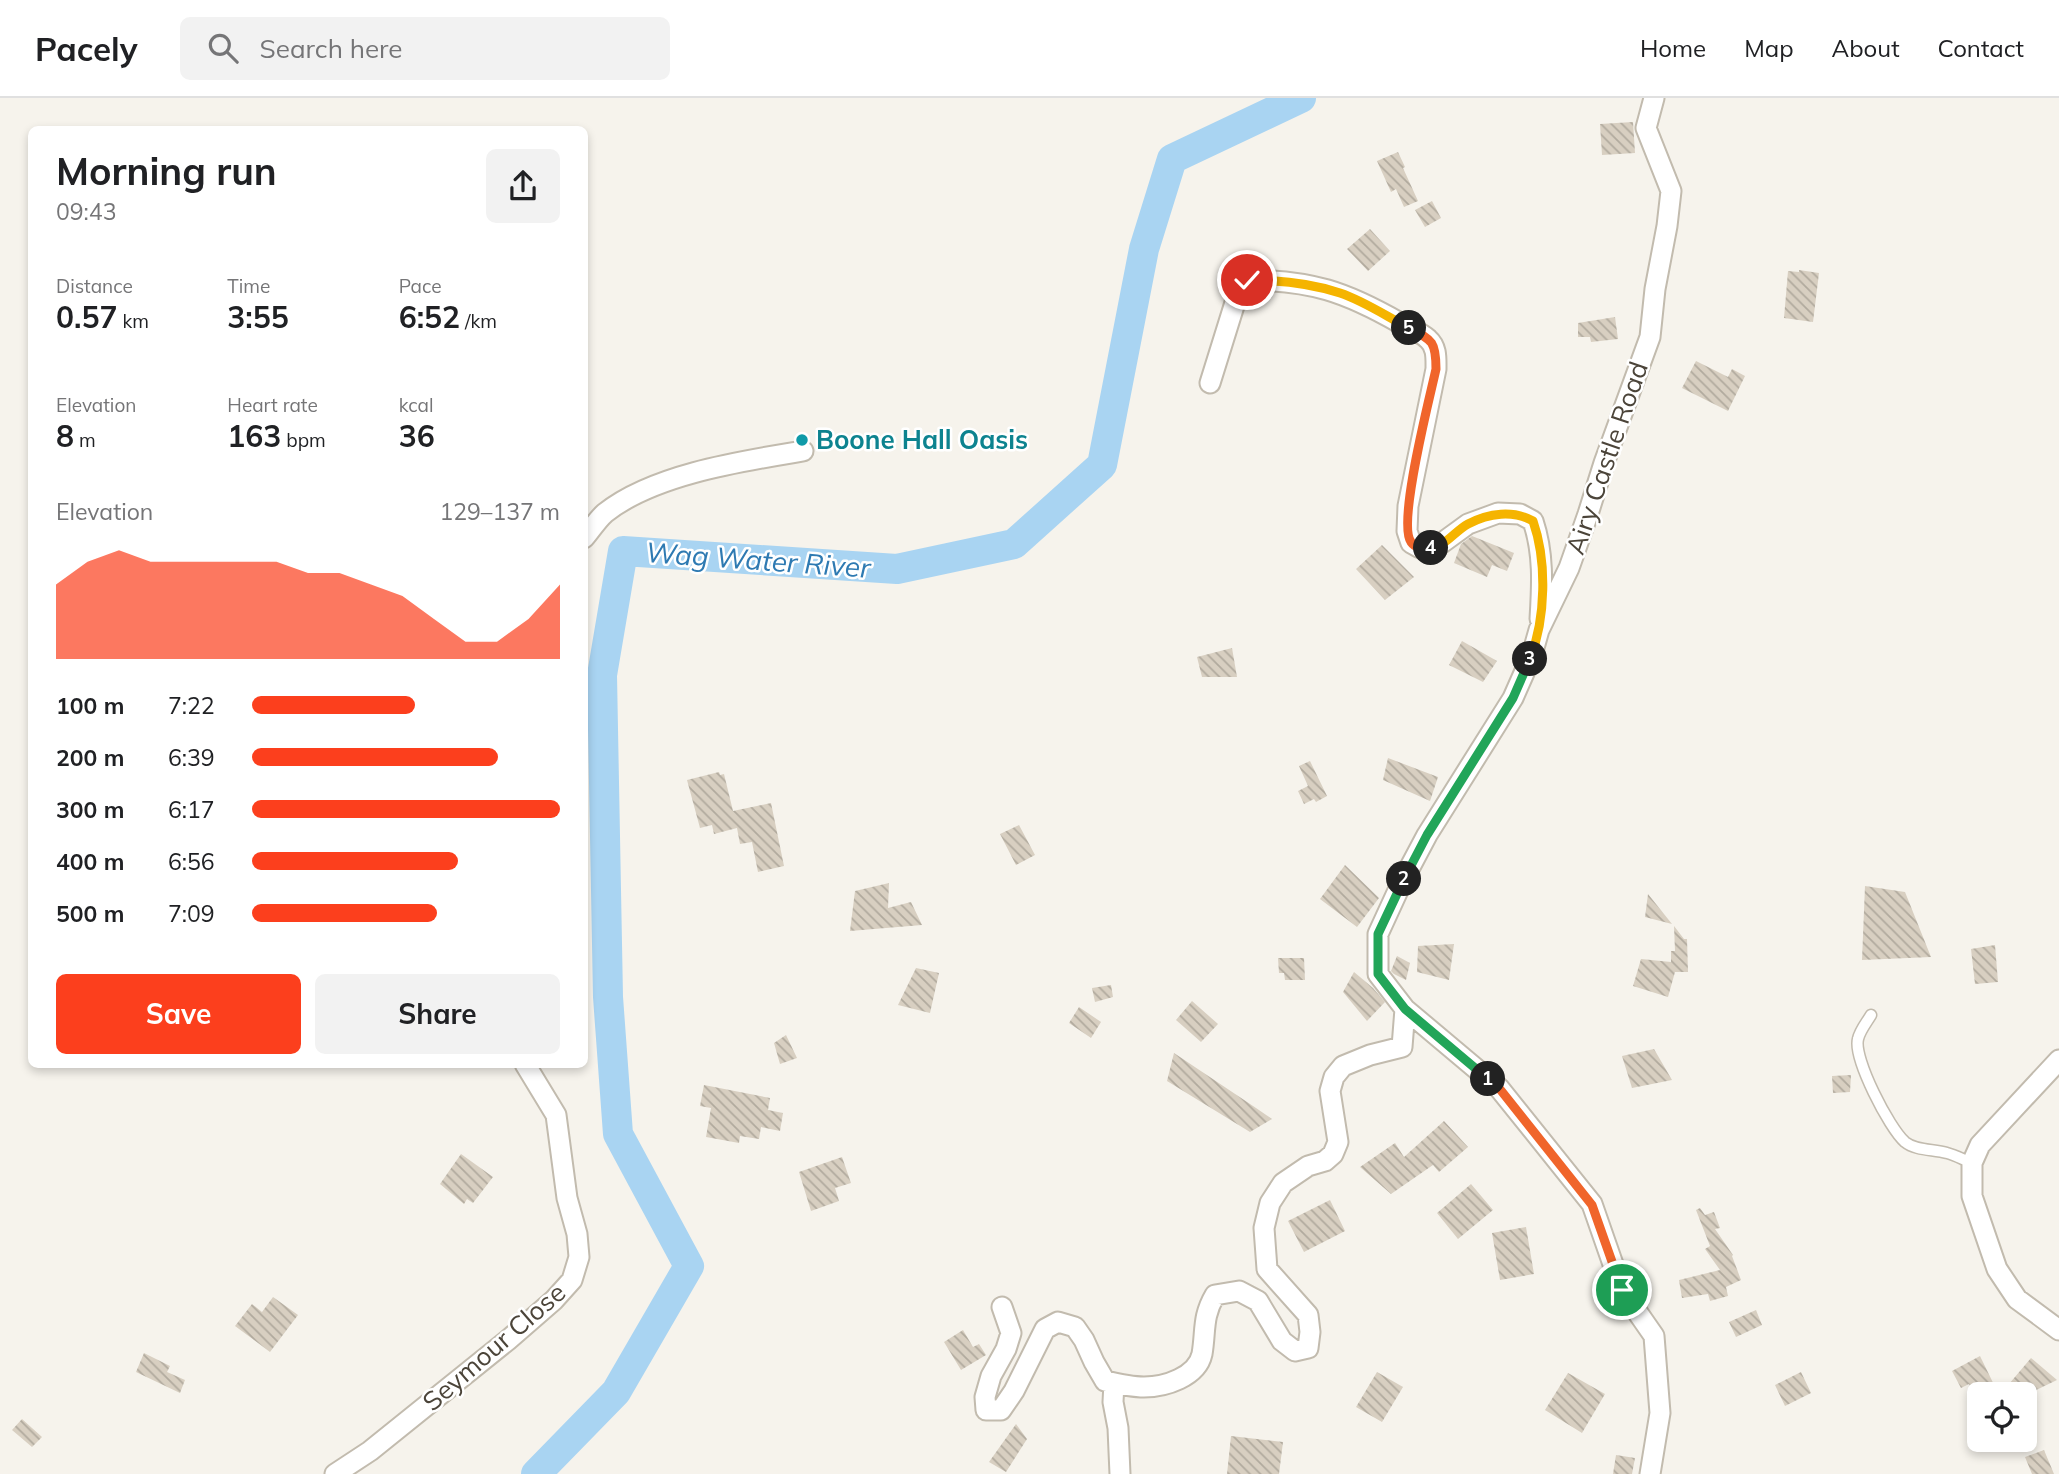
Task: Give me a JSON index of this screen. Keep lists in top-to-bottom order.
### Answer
{
  "streets": {
    "street": ["Airy Castle Road", "Seymour Close"]
  },
  "water": ["Wag Water River"],
  "places": ["Boone Hall Oasis"],
  "page": {
    "header": "Pacely",
    "search": "Search here",
    "nav": [
      "Home",
      "Map",
      "About",
      "Contact"
    ],
    "heading": ["Morning run", "09:43"],
    "stats": [
      ["Distance", "0.57 km"],
      ["Time", "3:55"],
      ["Pace", "6:52 /km"],
      ["Elevation", "8 m"],
      ["Heart rate", "163 bpm"],
      ["kcal", "36"]
    ],
    "pins": [
      "5",
      "4",
      "3",
      "2",
      "1"
    ],
    "chart": ["Elevation", "129–137 m"],
    "list": [
      {
        "name": "100 m",
        "note": "7:22"
      },
      {
        "name": "200 m",
        "note": "6:39"
      },
      {
        "name": "300 m",
        "note": "6:17"
      },
      {
        "name": "400 m",
        "note": "6:56"
      },
      {
        "name": "500 m",
        "note": "7:09"
      }
    ],
    "buttons": ["Save", "Share"]
  }
}
